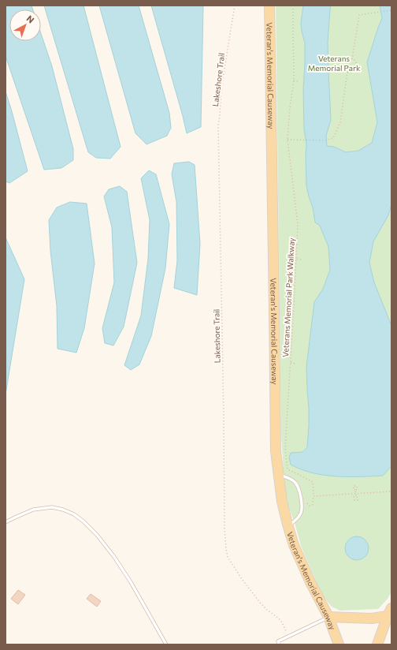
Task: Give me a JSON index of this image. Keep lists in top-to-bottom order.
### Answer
{
  "streets": {
    "main road": ["Veteran's Memorial Causeway"],
    "path": ["Lakeshore Trail", "Veterans Memorial Park Walkway"]
  },
  "parks": ["Veterans Memorial Park"],
  "north": "top right"
}
